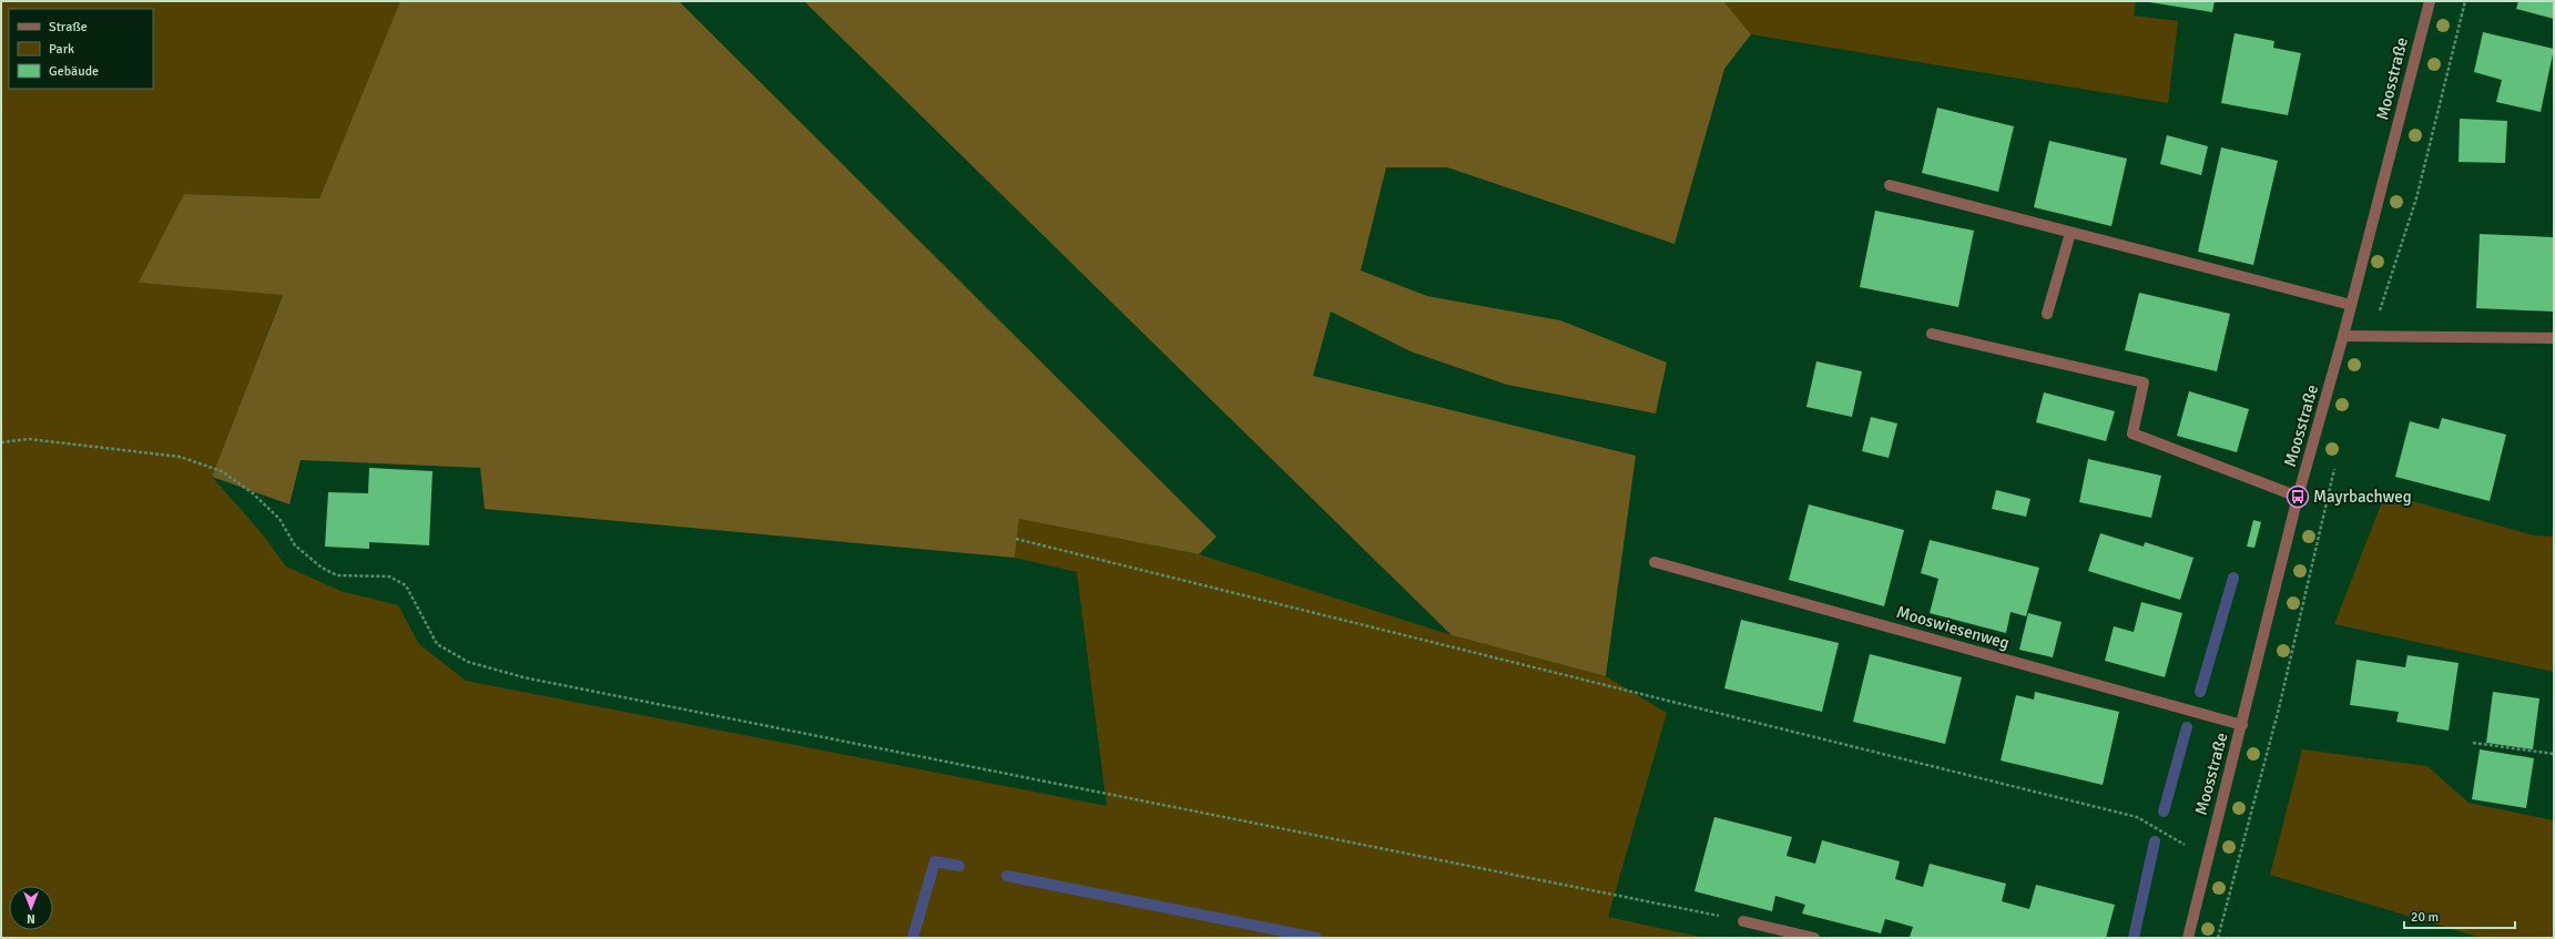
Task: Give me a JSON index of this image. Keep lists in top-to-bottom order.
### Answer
{
  "streets": {
    "street": ["Moosstraße", "Mooswiesenweg"]
  },
  "crossings": [
    ["Moosstraße", "Mooswiesenweg"]
  ],
  "places": {
    "bus stop": ["Mayrbachweg"]
  },
  "legend": ["Straße", "Park", "Gebäude"],
  "scale_bar": "20 m",
  "north": "bottom"
}
